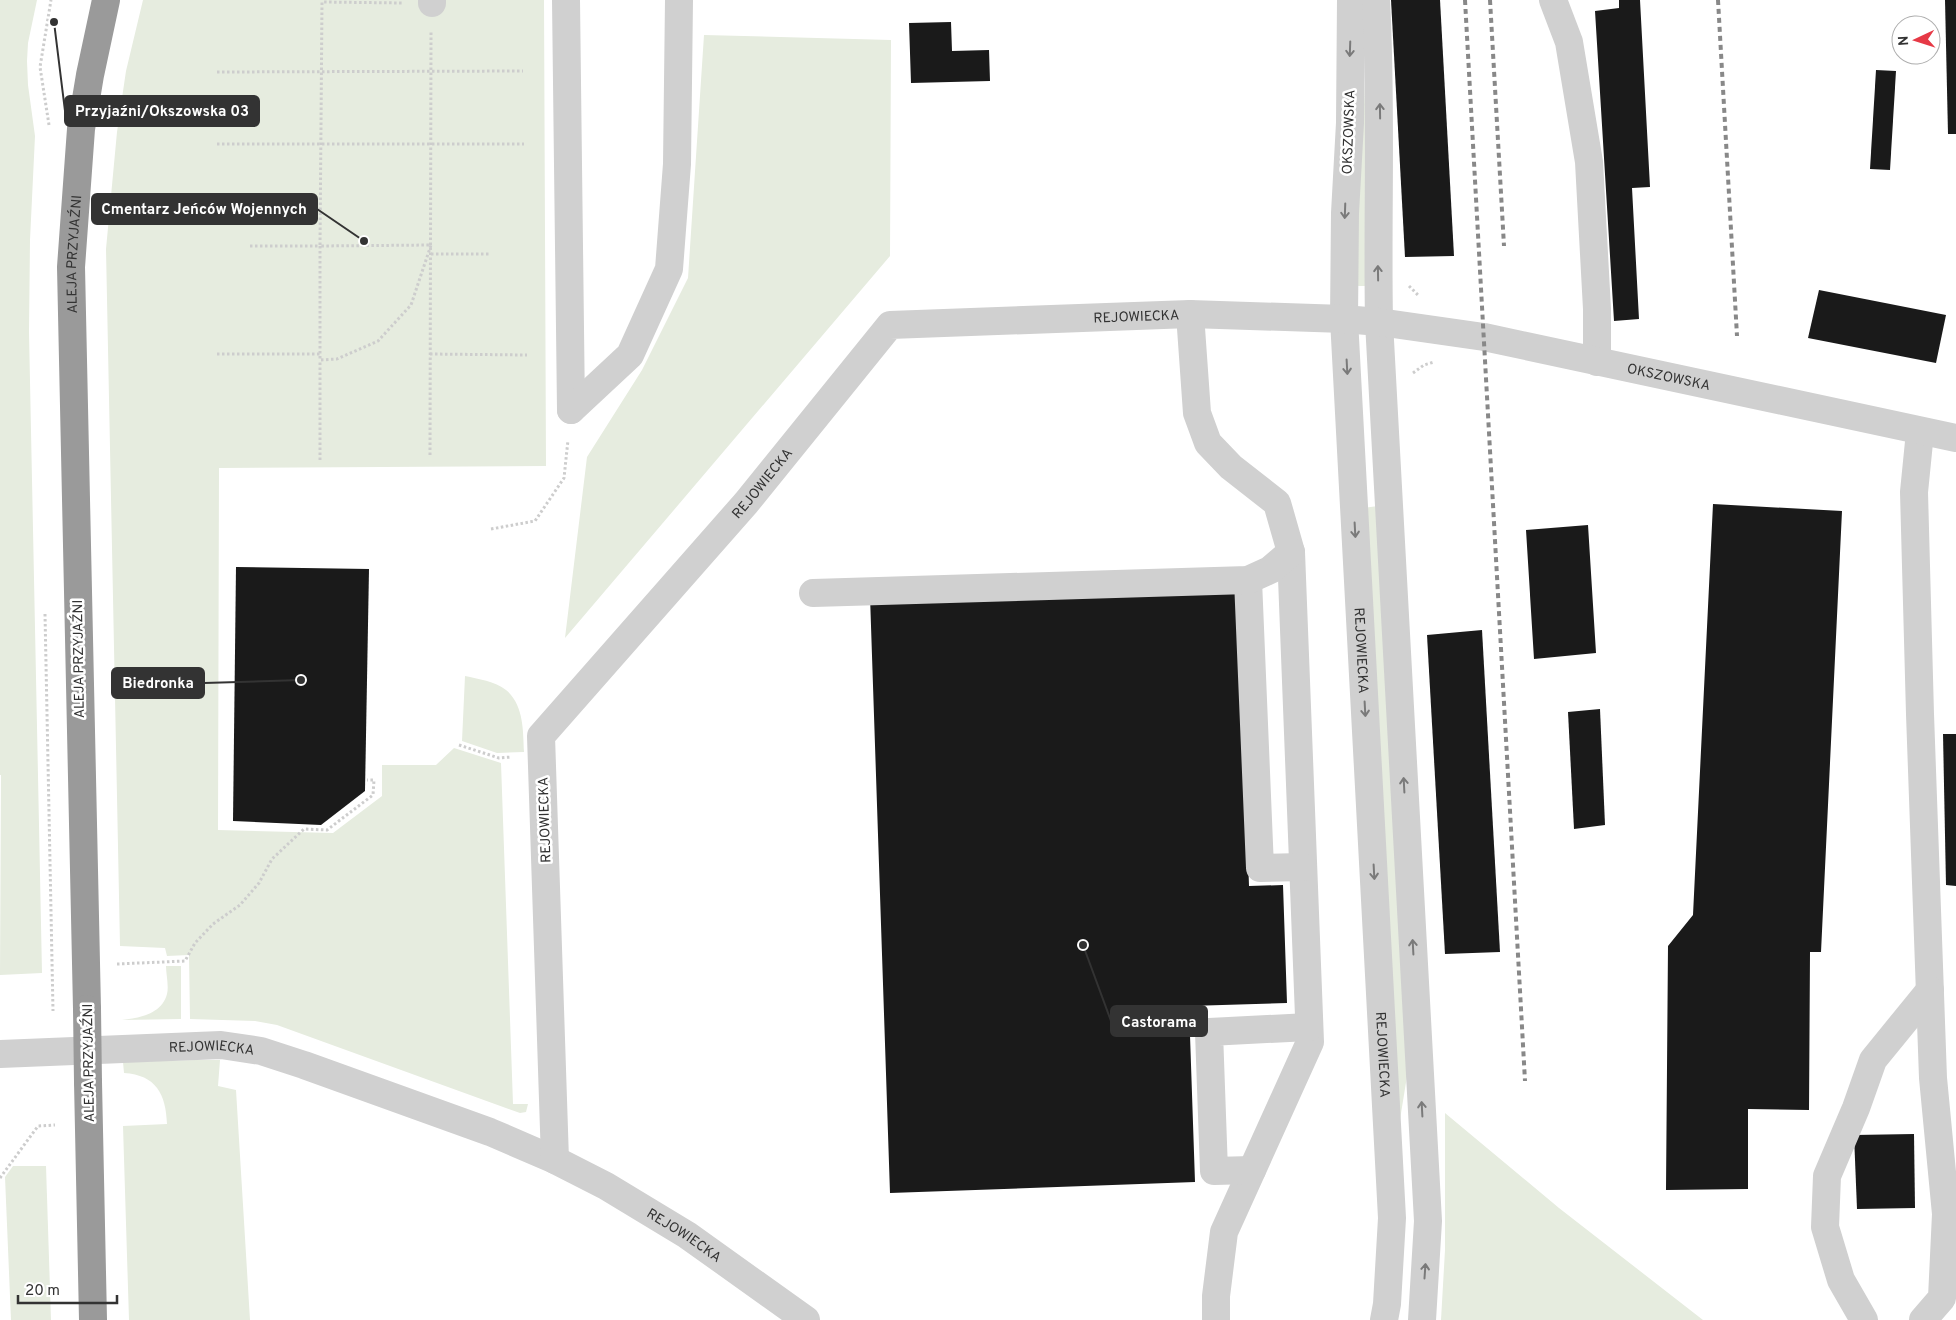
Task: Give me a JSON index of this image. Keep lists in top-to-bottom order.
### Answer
{
  "streets": {
    "highway": ["ALEJA PRZYJAŹNI"],
    "street": ["OKSZOWSKA", "REJOWIECKA"]
  },
  "crossings": [
    ["OKSZOWSKA", "REJOWIECKA"]
  ],
  "places": [
    "Przyjaźni/Okszowska 03",
    "Cmentarz Jeńców Wojennych",
    "Biedronka",
    "Castorama"
  ],
  "scale_bar": "20 m",
  "north": "left"
}
